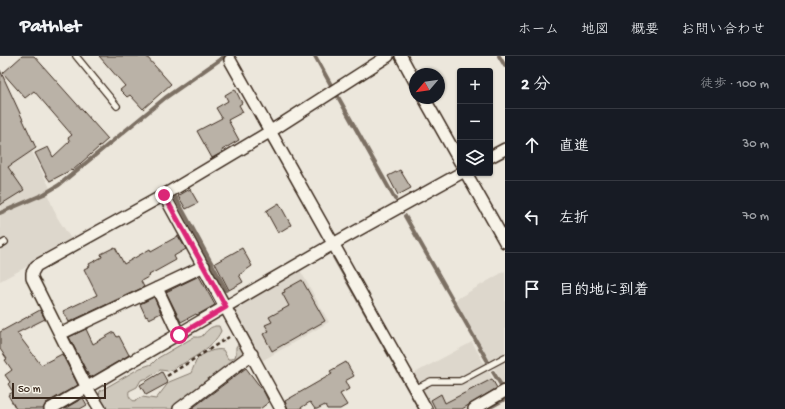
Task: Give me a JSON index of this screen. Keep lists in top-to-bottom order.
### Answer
{
  "scale_bar": "50 m",
  "north": "bottom left",
  "page": {
    "header": "Pathlet",
    "nav": [
      "ホーム",
      "地図",
      "概要",
      "お問い合わせ"
    ],
    "heading": ["2 分", "徒歩 · 100 m"],
    "map_buttons": ["+", "−"],
    "list": [
      ["直進", "30 m"],
      ["左折", "70 m"],
      "目的地に到着"
    ],
    "scale": "50 m"
  }
}
